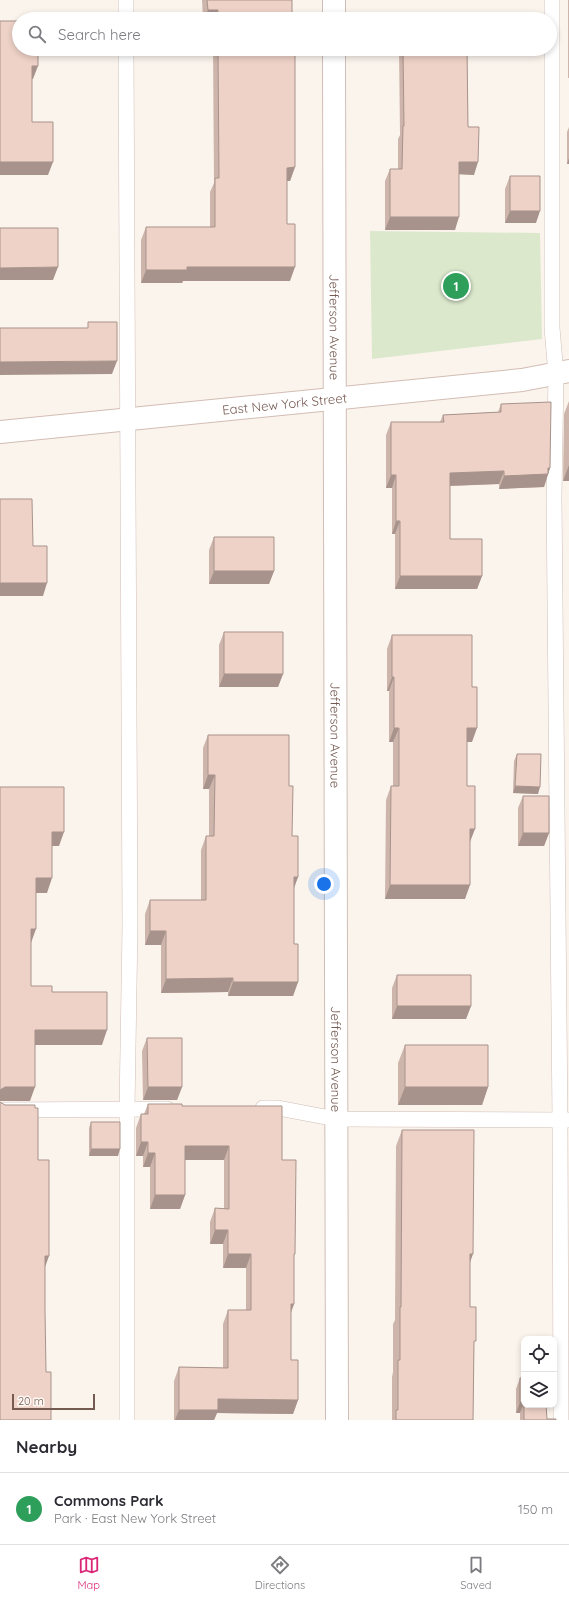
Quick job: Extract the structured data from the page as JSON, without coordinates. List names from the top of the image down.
{
  "streets": {
    "street": ["Jefferson Avenue", "East New York Street"]
  },
  "crossings": [
    ["Jefferson Avenue", "East New York Street"]
  ],
  "scale_bar": "20 m",
  "page": {
    "search": "Search here",
    "pins": "1",
    "scale": "20 m",
    "heading": "Nearby",
    "list": [
      {
        "mark": "1",
        "name": "Commons Park",
        "note": "Park · East New York Street",
        "value": "150 m"
      }
    ],
    "nav": ["Map", "Directions", "Saved"]
  }
}
